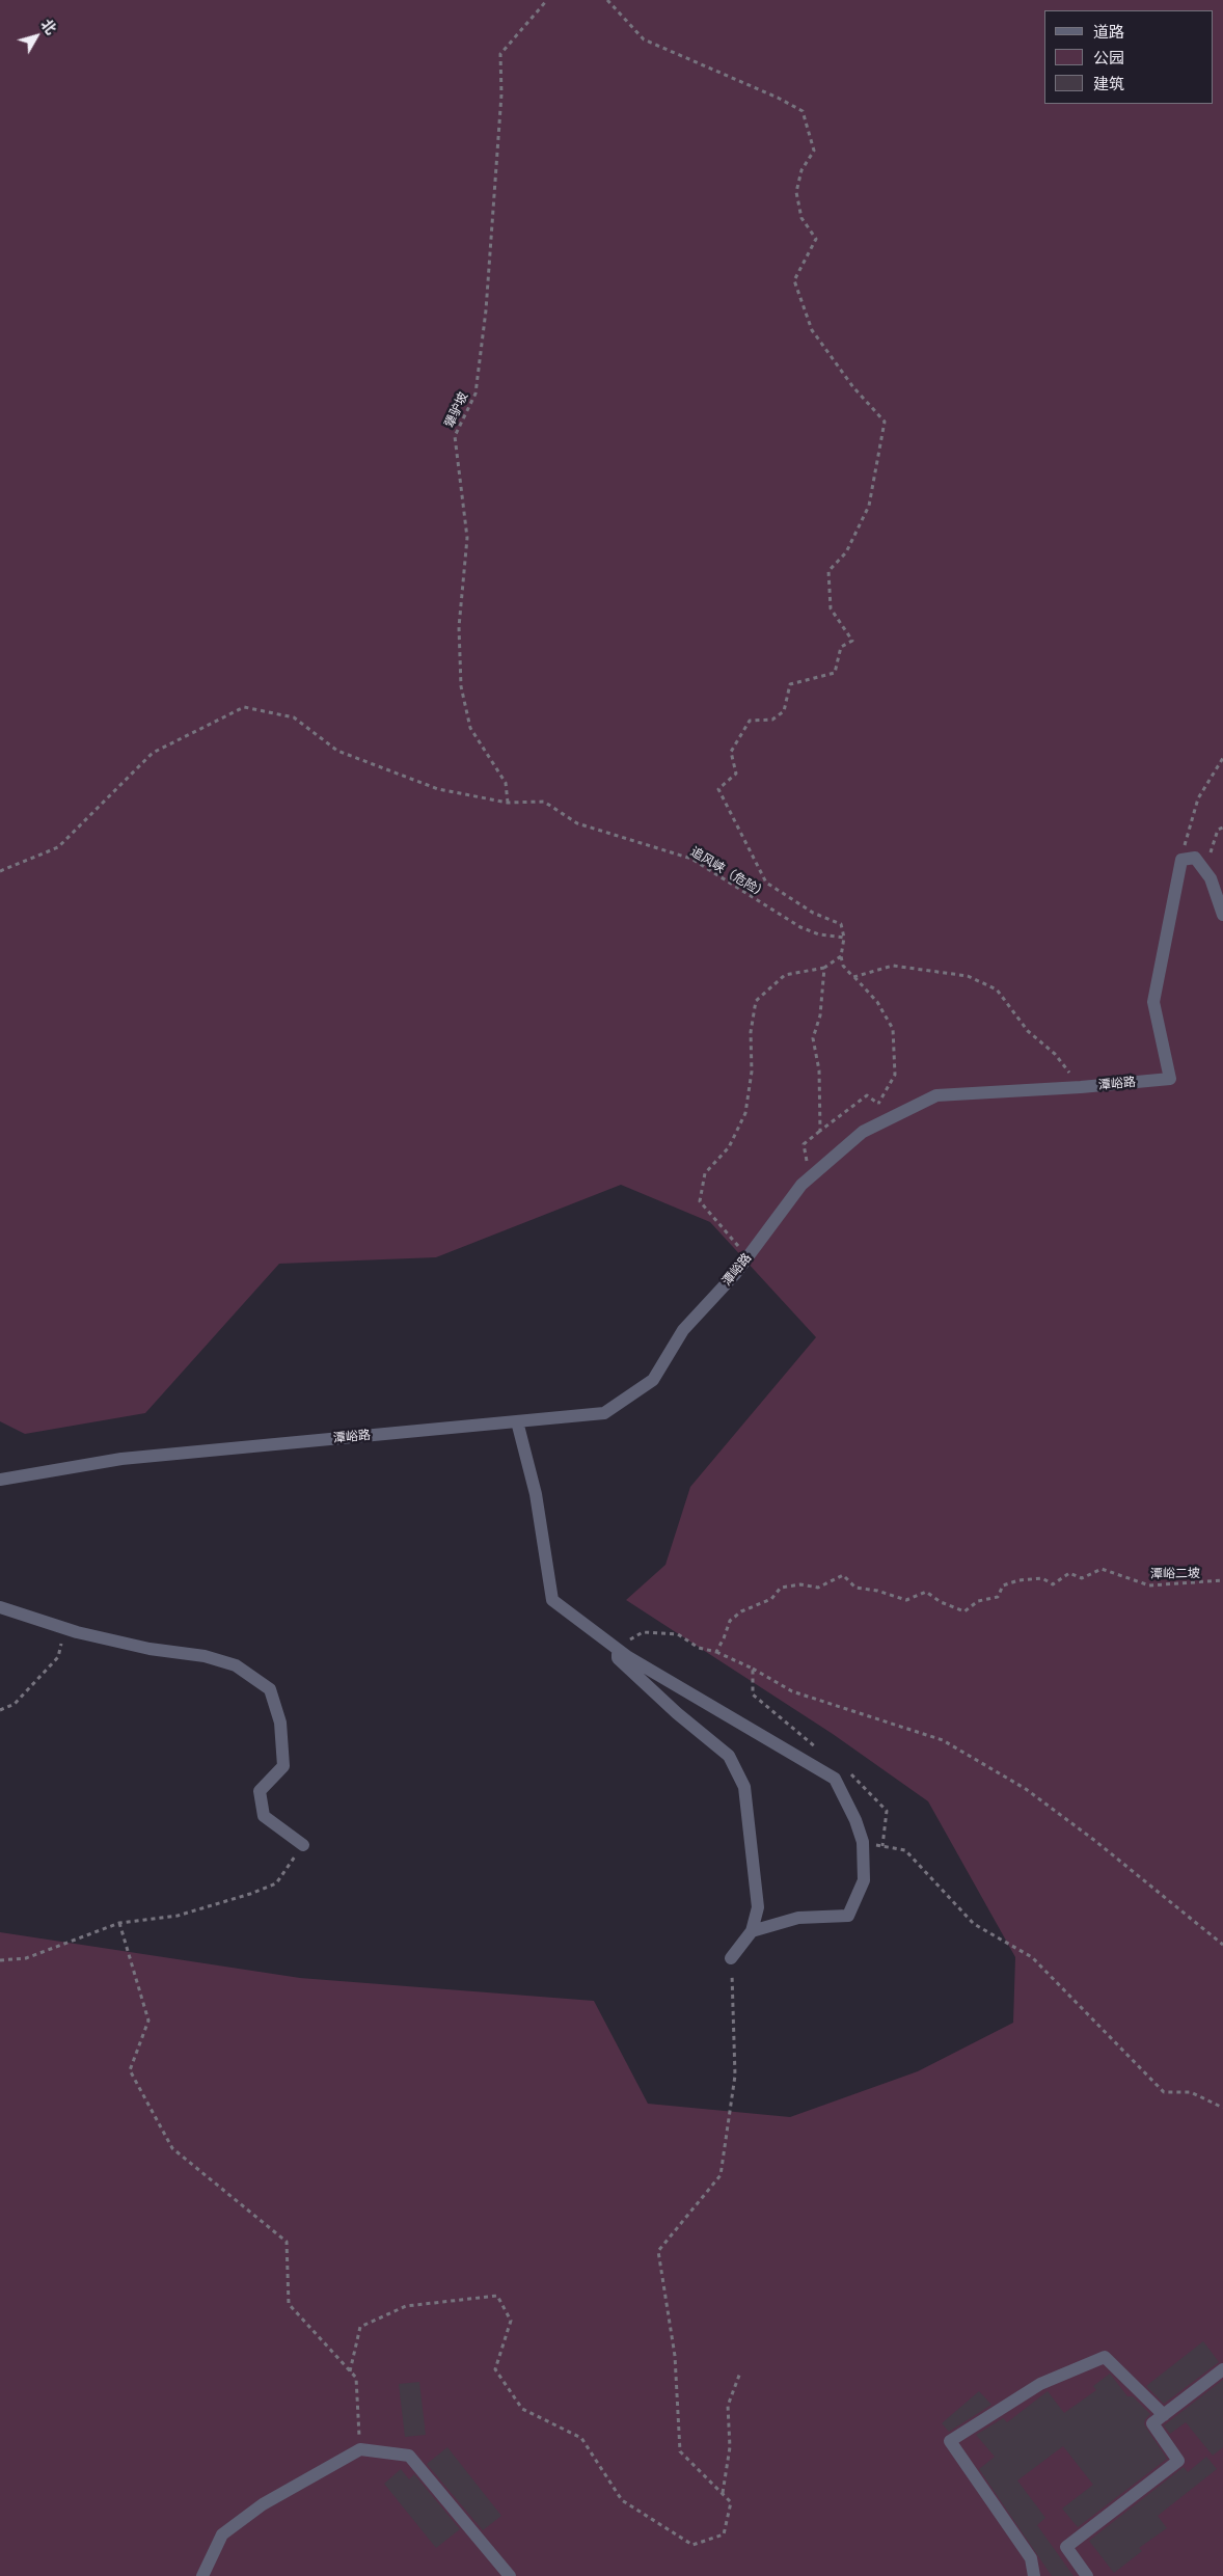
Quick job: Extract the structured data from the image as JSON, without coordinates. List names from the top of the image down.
{
  "streets": {
    "street": ["潭峪路"],
    "path": ["犟驴坡", "追风峡（危险）", "潭峪二坡"]
  },
  "crossings": [
    ["犟驴坡", "追风峡（危险）"]
  ],
  "legend": ["道路", "公园", "建筑"],
  "north": "top right"
}
